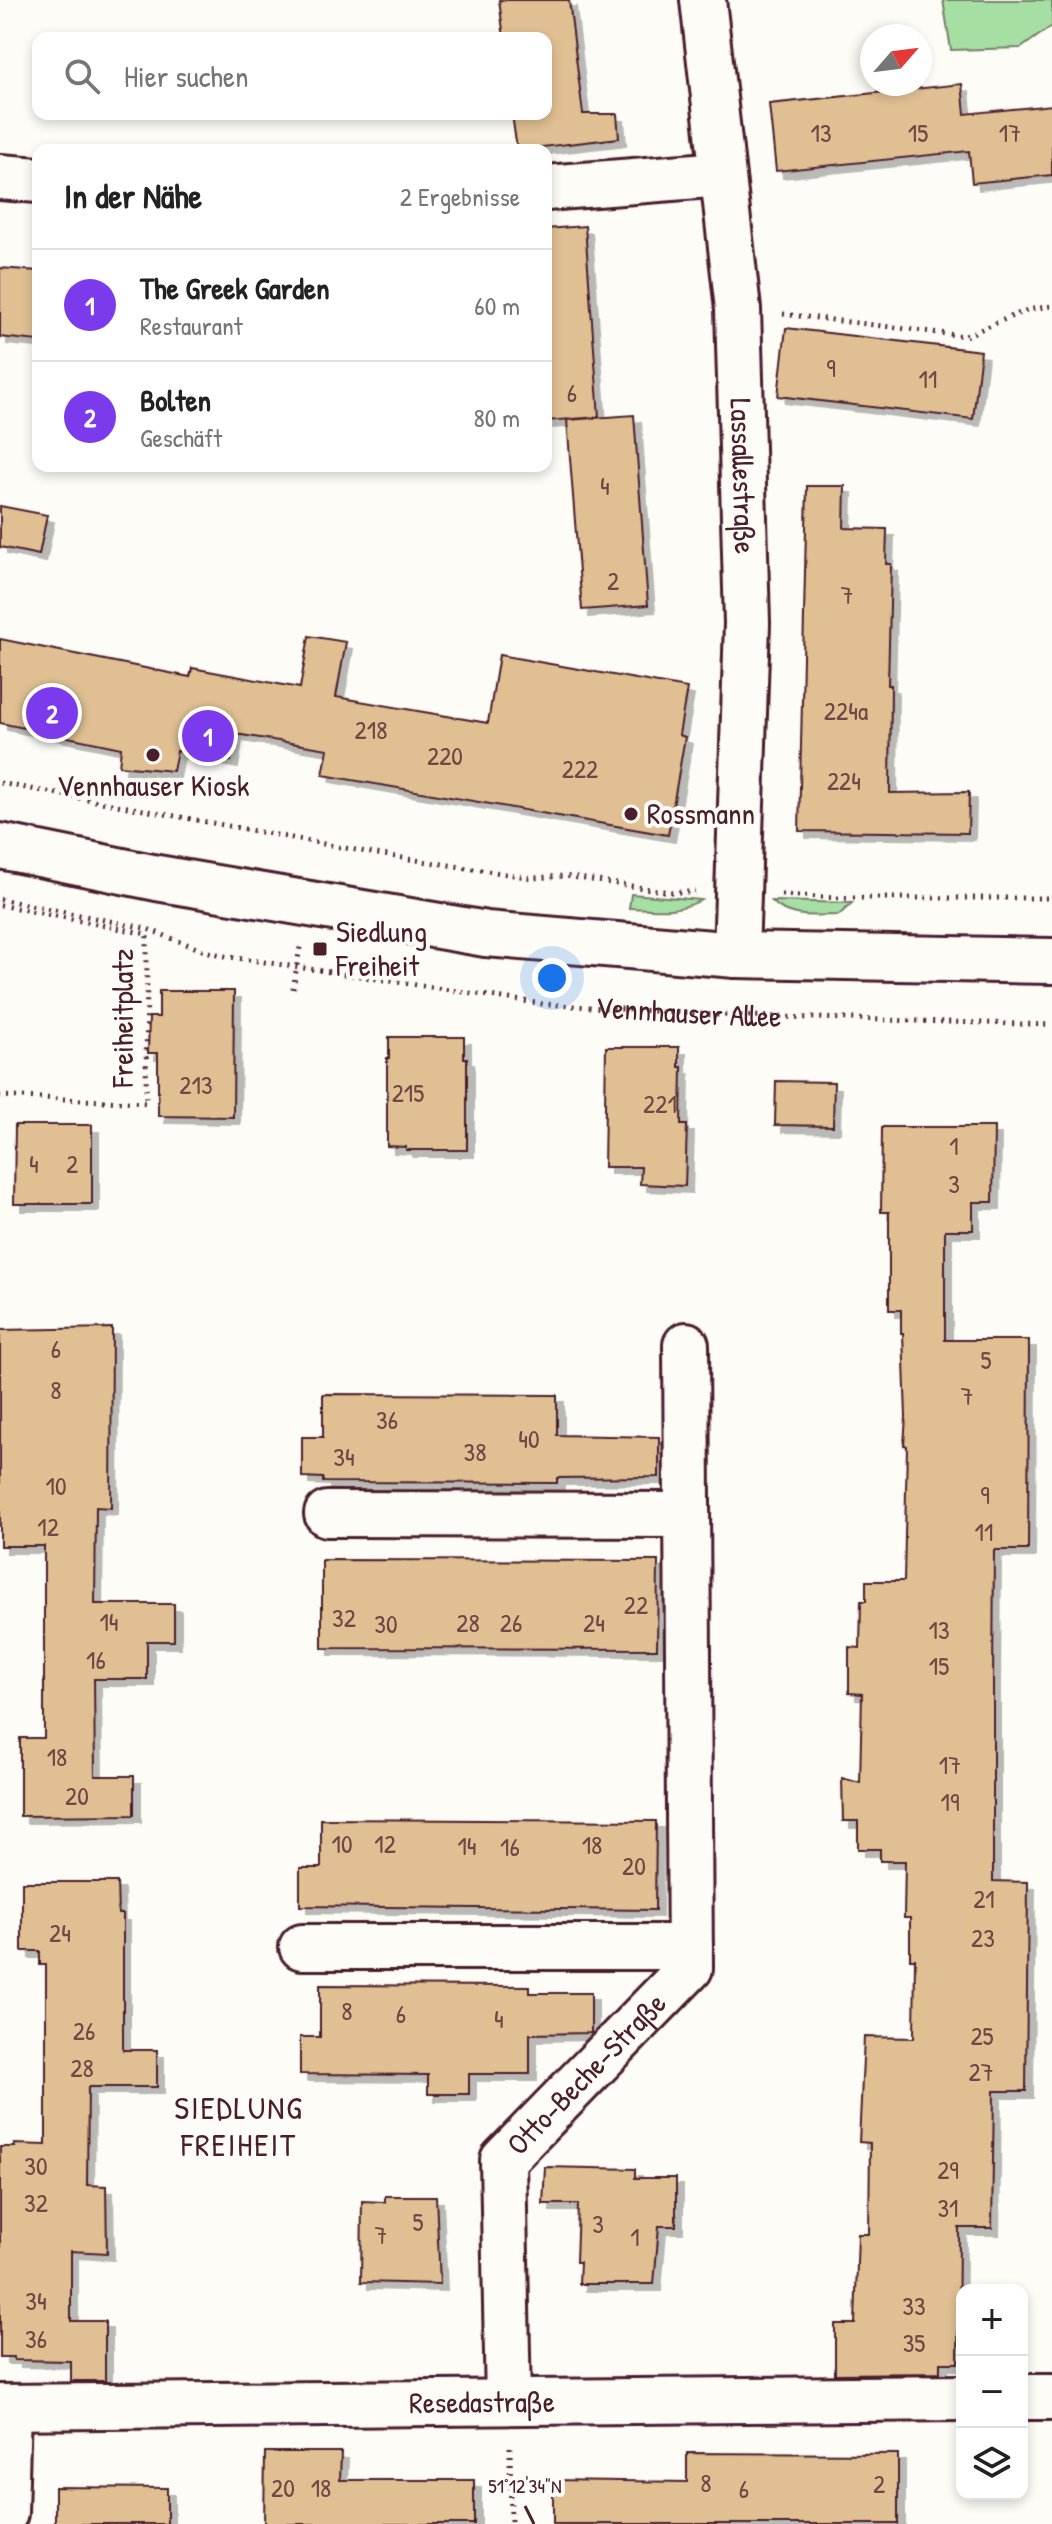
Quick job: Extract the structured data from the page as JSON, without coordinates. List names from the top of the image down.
{
  "streets": {
    "street": [
      "Lassallestraße",
      "Vennhauser Allee",
      "Otto-Beche-Straße",
      "Resedastraße"
    ],
    "path": ["Freiheitplatz"]
  },
  "crossings": [
    ["Lassallestraße", "Vennhauser Allee"],
    ["Otto-Beche-Straße", "Resedastraße"]
  ],
  "districts": ["SIEDLUNG FREIHEIT"],
  "places": {
    "other": ["Vennhauser Kiosk", "Rossmann"],
    "transit": ["Siedlung Freiheit"]
  },
  "house_numbers": [
    "13",
    "15",
    "17",
    "9",
    "11",
    "6",
    "4",
    "2",
    "7",
    "224a",
    "218",
    "220",
    "222",
    "224",
    "213",
    "215",
    "221",
    "1",
    "4",
    "2",
    "3",
    "6",
    "5",
    "8",
    "7",
    "36",
    "40",
    "38",
    "34",
    "10",
    "9",
    "12",
    "11",
    "22",
    "32",
    "14",
    "28",
    "26",
    "24",
    "30",
    "13",
    "16",
    "15",
    "18",
    "17",
    "20",
    "19",
    "10",
    "12",
    "18",
    "14",
    "16",
    "20",
    "21",
    "24",
    "23",
    "8",
    "6",
    "4",
    "26",
    "25",
    "28",
    "27",
    "30",
    "29",
    "32",
    "31",
    "5",
    "3",
    "7",
    "1",
    "34",
    "33",
    "36",
    "35",
    "8",
    "2",
    "20",
    "18",
    "6"
  ],
  "north": "top right",
  "page": {
    "search": "Hier suchen",
    "heading": ["In der Nähe", "2 Ergebnisse"],
    "list": [
      {
        "mark": "1",
        "name": "The Greek Garden",
        "note": "Restaurant",
        "value": "60 m"
      },
      {
        "mark": "2",
        "name": "Bolten",
        "note": "Geschäft",
        "value": "80 m"
      }
    ],
    "pins": ["2", "1"],
    "map_buttons": ["+", "−"]
  },
  "coordinates": ["51°12'34\"N"]
}
